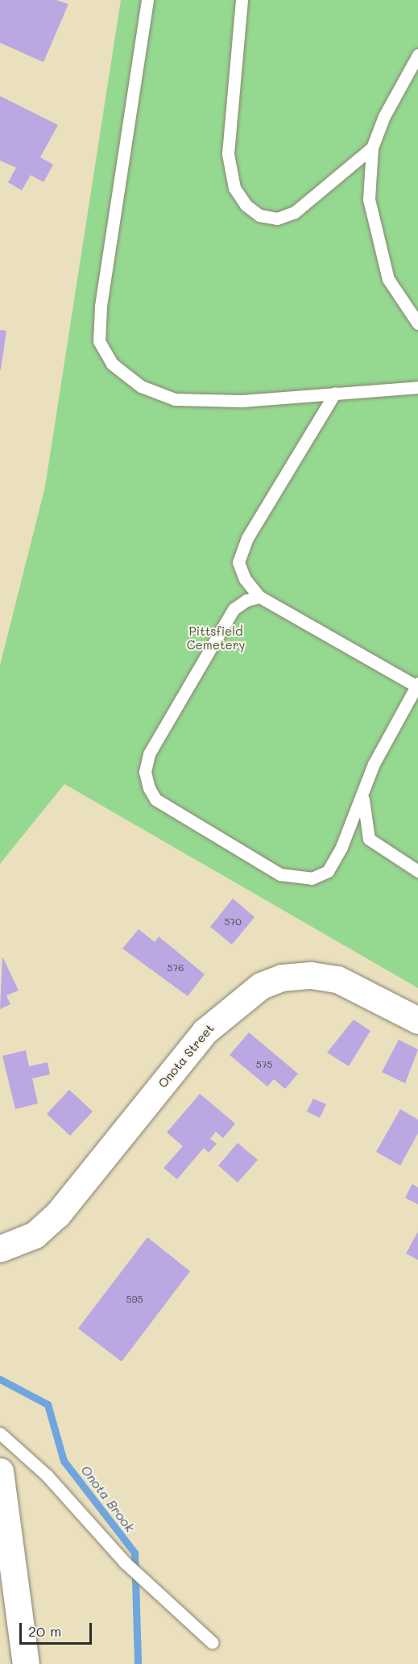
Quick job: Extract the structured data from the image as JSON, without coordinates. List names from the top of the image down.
{
  "streets": {
    "street": ["Onota Street"]
  },
  "water": ["Onota Brook"],
  "parks": ["Pittsfield Cemetery"],
  "house_numbers": [
    "570",
    "576",
    "575",
    "595"
  ],
  "scale_bar": "20 m"
}
